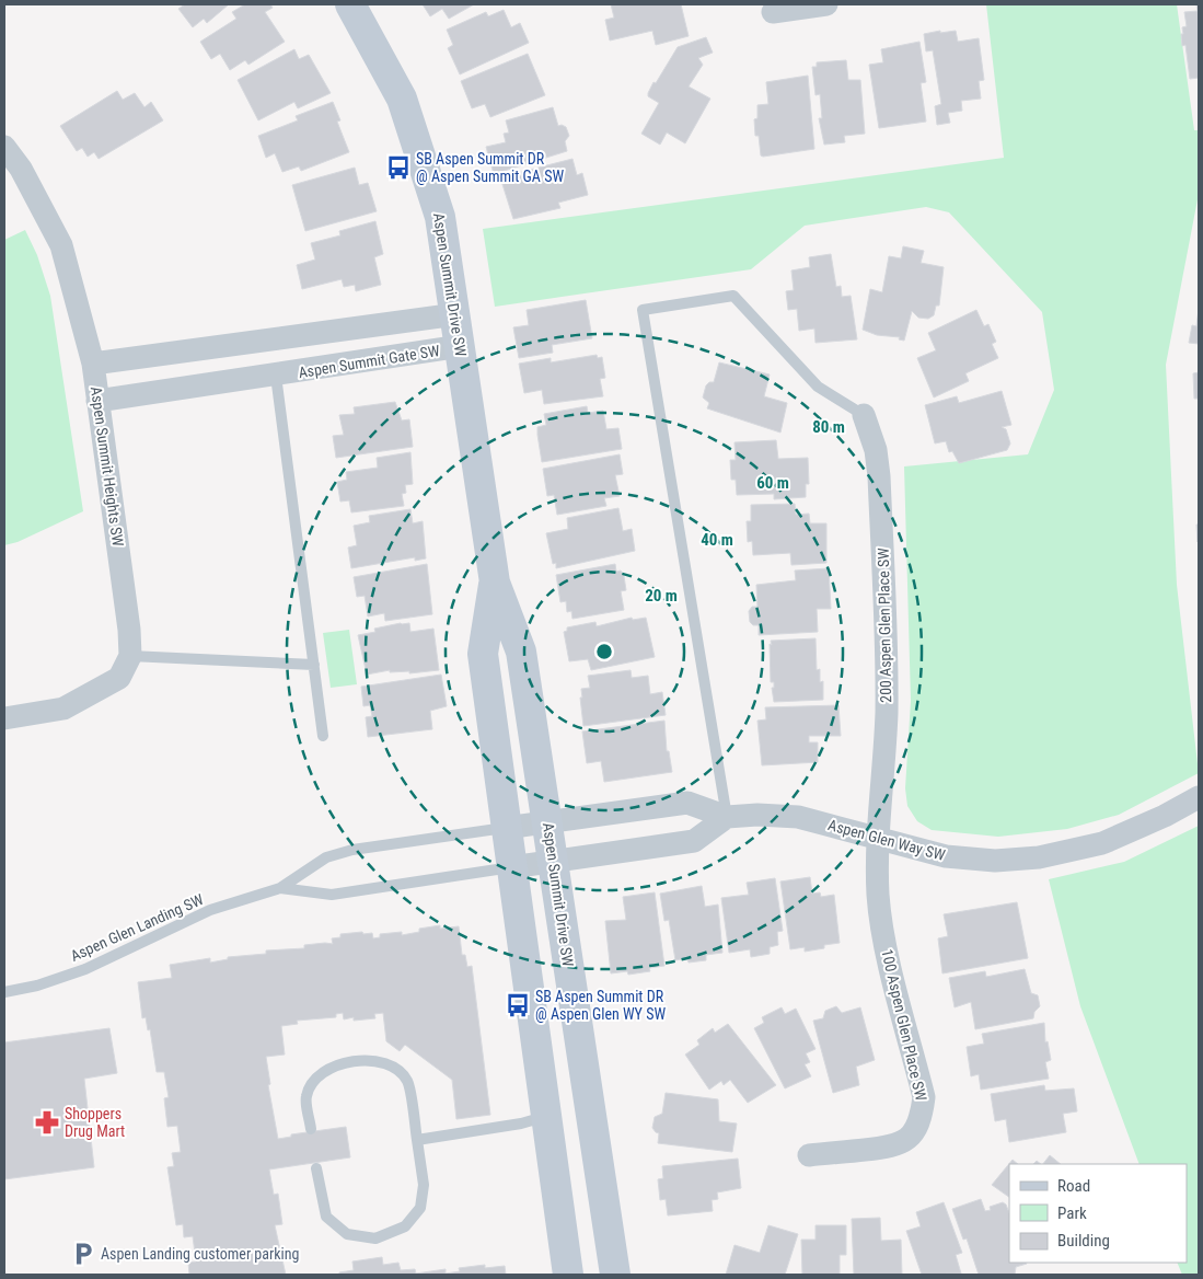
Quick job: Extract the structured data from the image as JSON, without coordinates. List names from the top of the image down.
{
  "streets": {
    "street": [
      "Aspen Summit Drive SW",
      "Aspen Summit Gate SW",
      "Aspen Summit Heights SW",
      "200 Aspen Glen Place SW",
      "Aspen Glen Way SW",
      "100 Aspen Glen Place SW"
    ],
    "lane": ["Aspen Glen Landing SW"]
  },
  "crossings": [
    ["Aspen Summit Drive SW", "Aspen Summit Gate SW"],
    ["Aspen Summit Drive SW", "Aspen Glen Way SW"],
    ["Aspen Summit Drive SW", "Aspen Glen Landing SW"],
    ["Aspen Summit Gate SW", "Aspen Summit Heights SW"],
    ["200 Aspen Glen Place SW", "Aspen Glen Way SW"],
    ["200 Aspen Glen Place SW", "100 Aspen Glen Place SW"],
    ["Aspen Glen Way SW", "Aspen Glen Landing SW"],
    ["Aspen Glen Way SW", "100 Aspen Glen Place SW"]
  ],
  "places": {
    "bus stop": ["SB Aspen Summit DR @ Aspen Summit GA SW", "SB Aspen Summit DR @ Aspen Glen WY SW"],
    "pharmacy": ["Shoppers Drug Mart"],
    "parking": ["Aspen Landing customer parking"]
  },
  "legend": ["Road", "Park", "Building"],
  "rings": [
    "80 m",
    "60 m",
    "40 m",
    "20 m"
  ]
}
